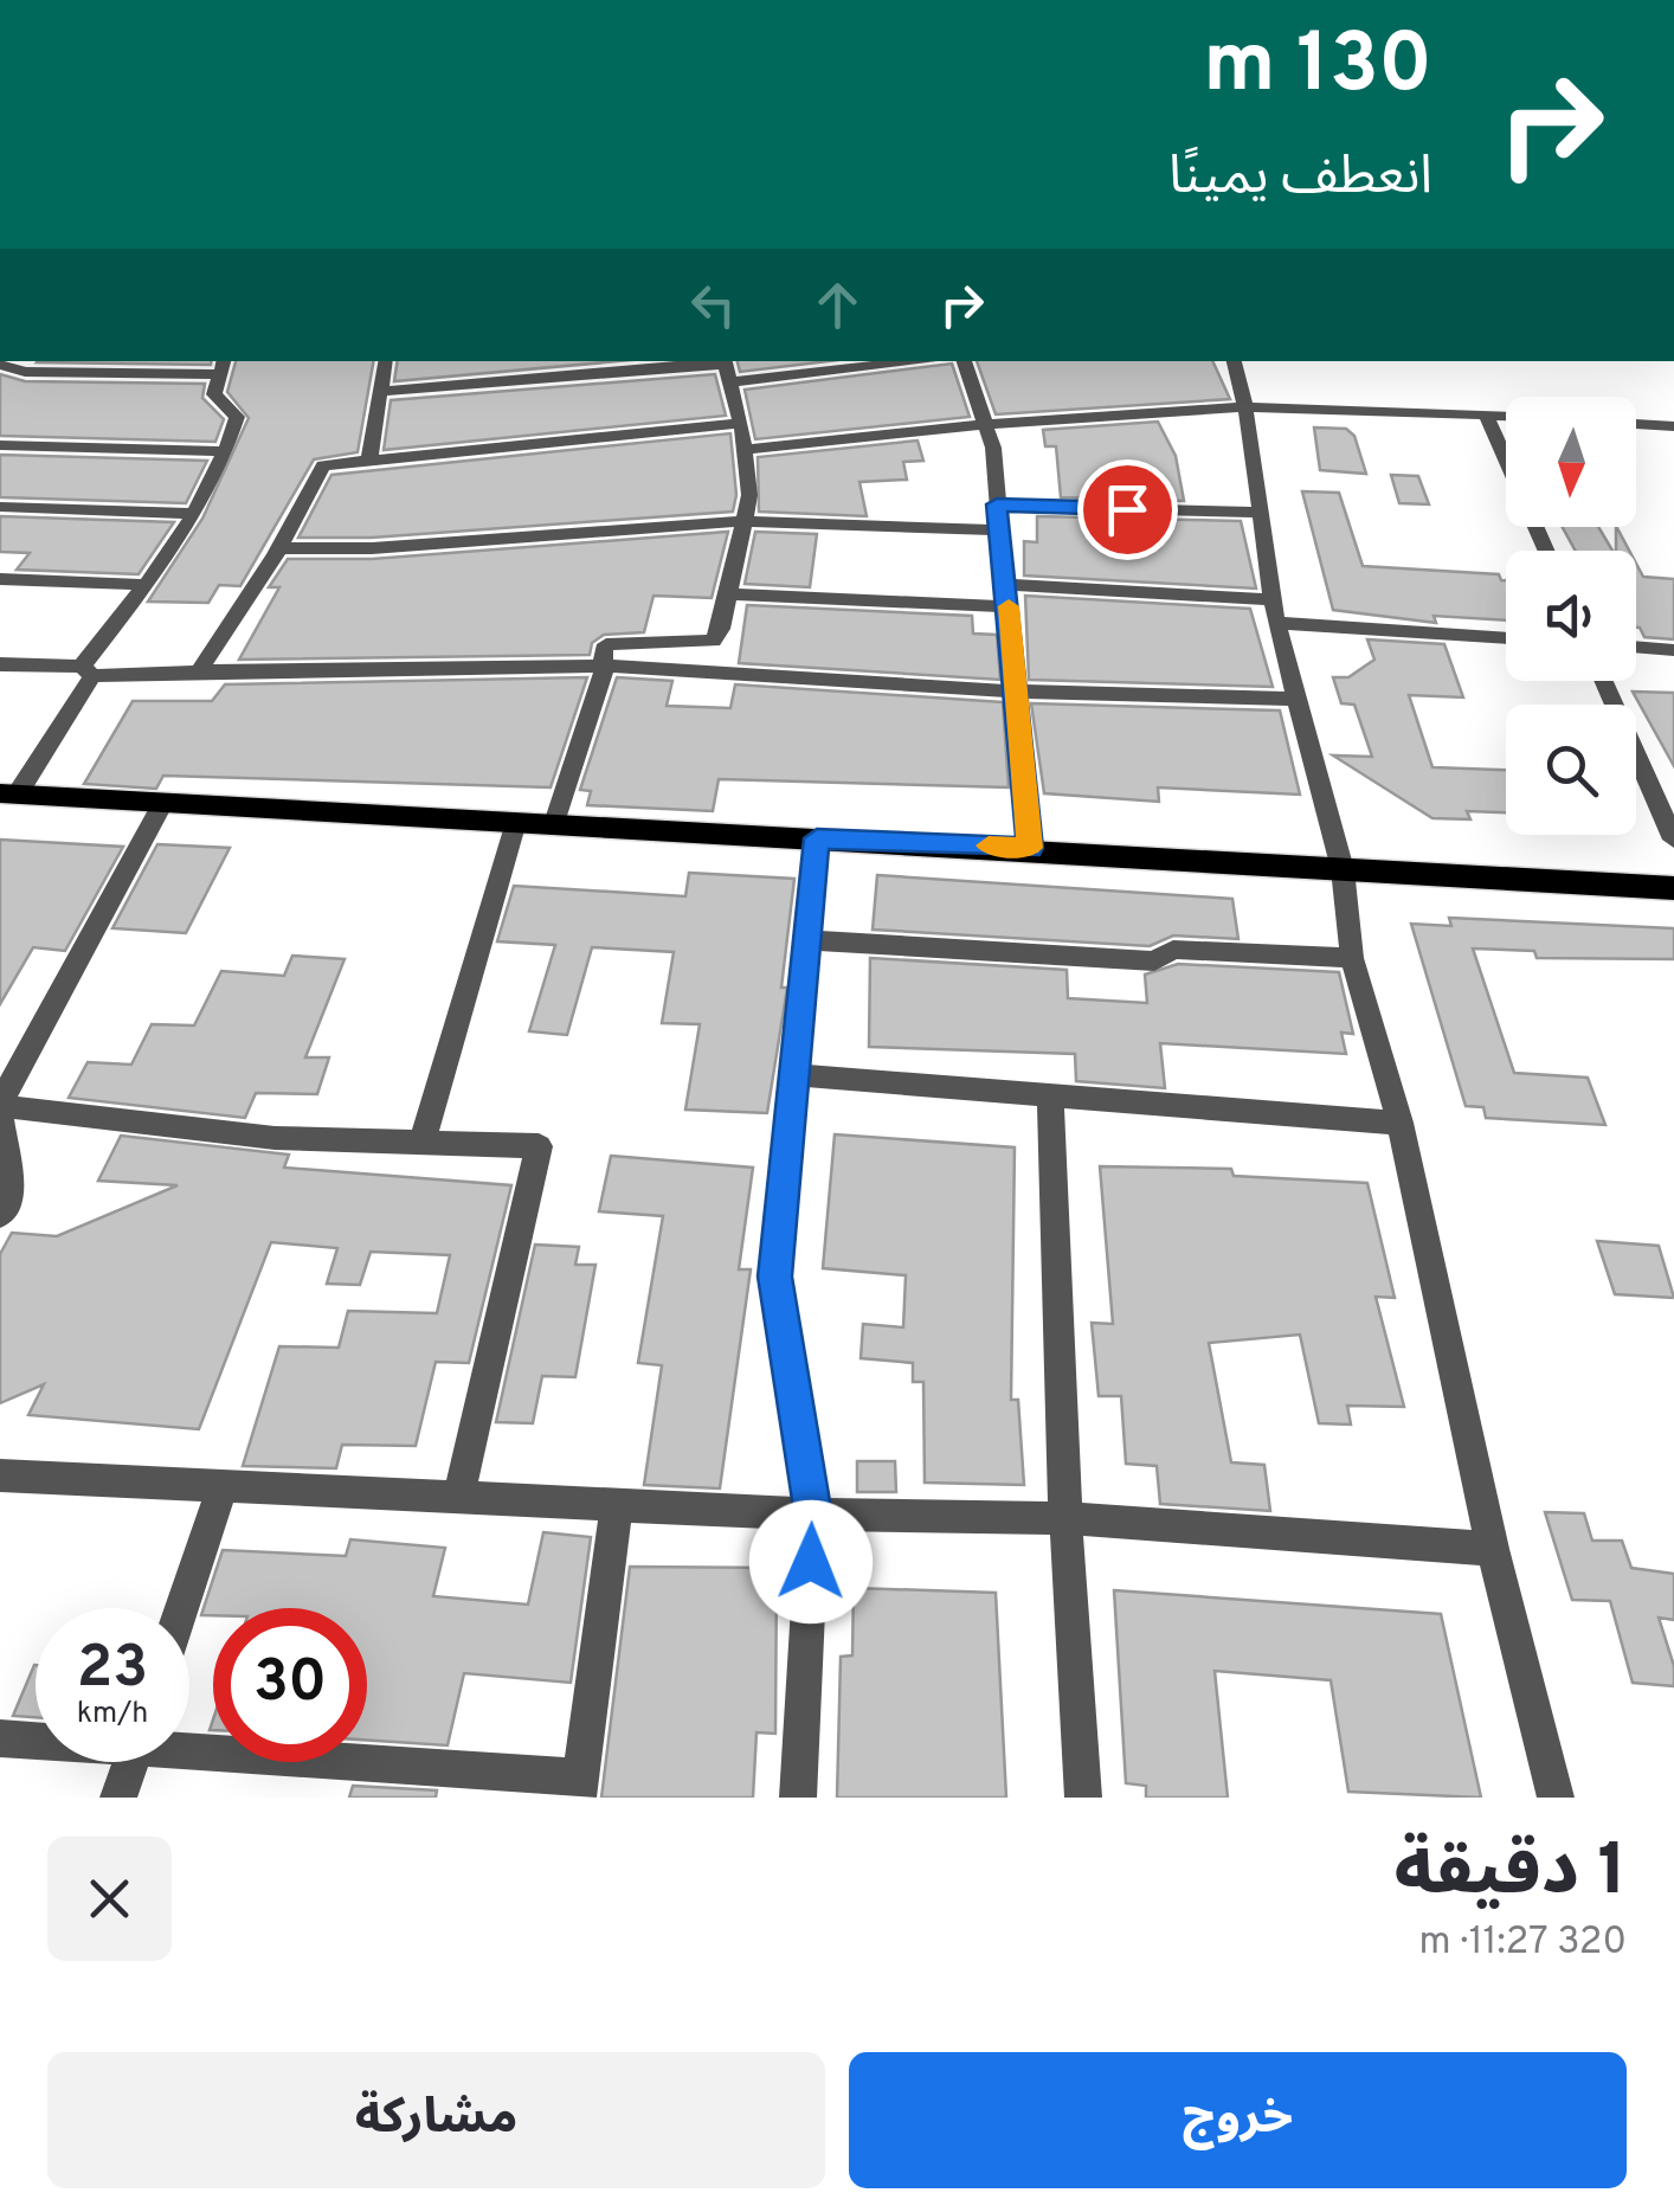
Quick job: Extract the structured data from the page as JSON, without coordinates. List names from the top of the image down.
{
  "north": "bottom",
  "page": {
    "turn": ["130 m", "انعطف يمينًا"],
    "speed": "23 km/h",
    "limit": "30",
    "heading": ["1 دقيقة", "320 m · 11:27"],
    "buttons": ["خروج", "مشاركة"]
  }
}
